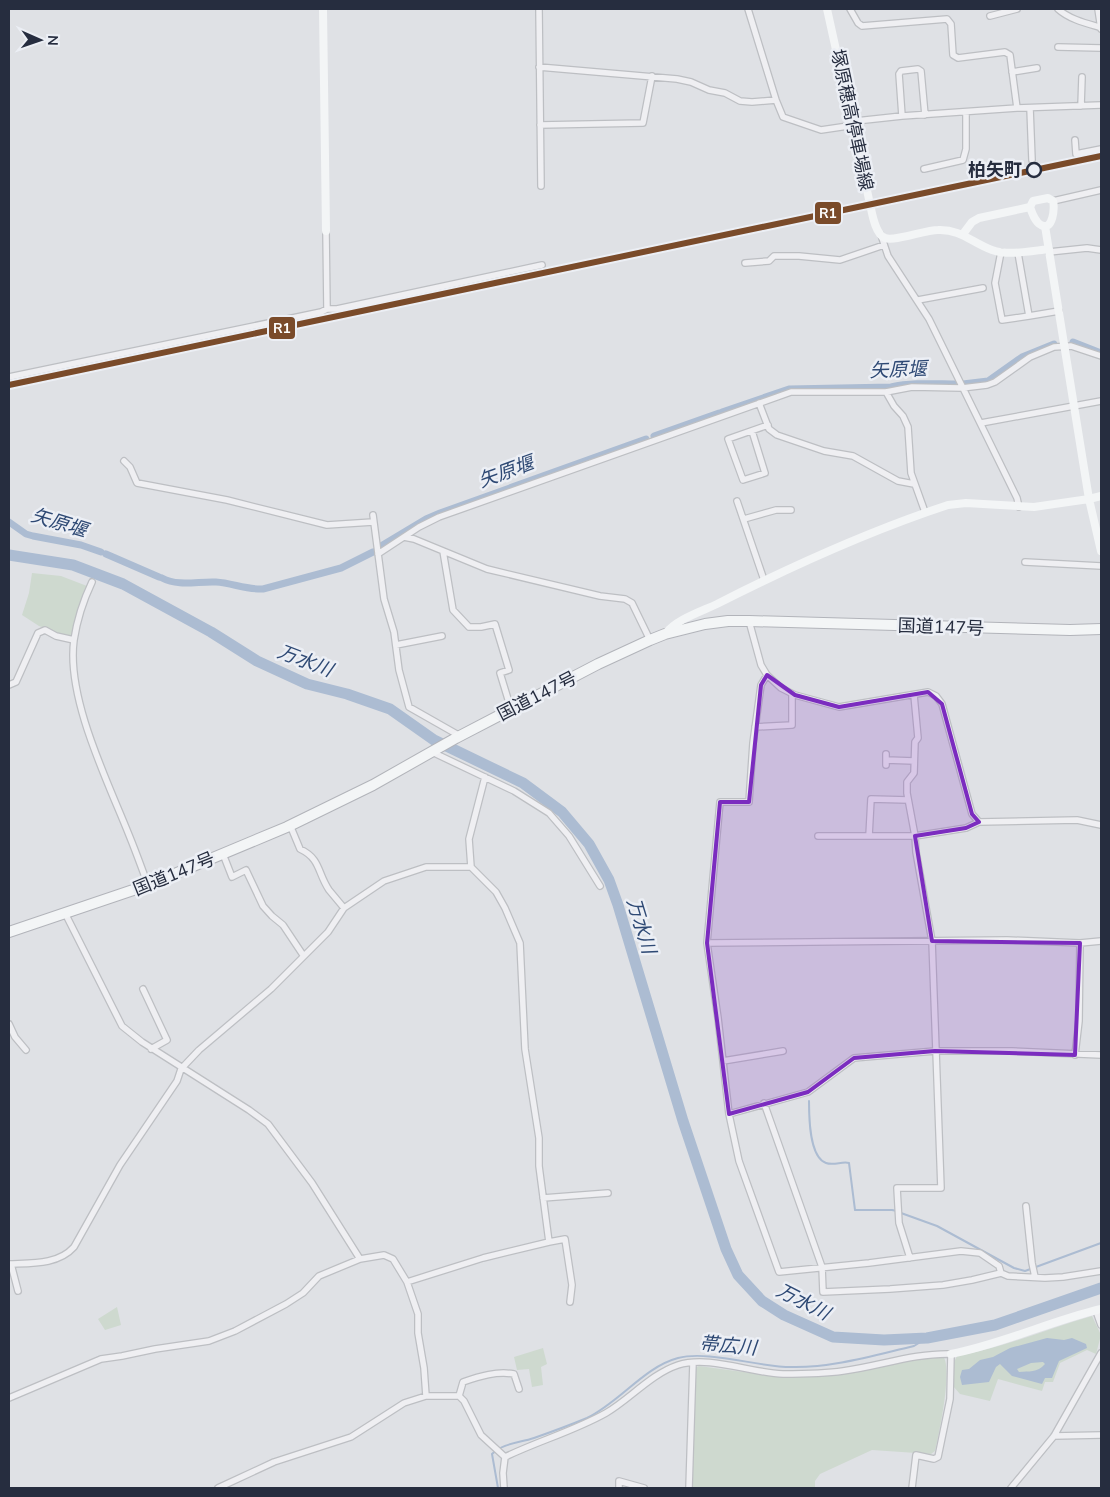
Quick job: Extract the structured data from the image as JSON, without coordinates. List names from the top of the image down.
{
  "streets": {
    "highway": ["国道147号"],
    "street": ["塚原穂高停車場線"]
  },
  "water": ["矢原堰", "万水川", "帯広川"],
  "places": ["柏矢町"],
  "lines": ["transit line R1"],
  "north": "right"
}
